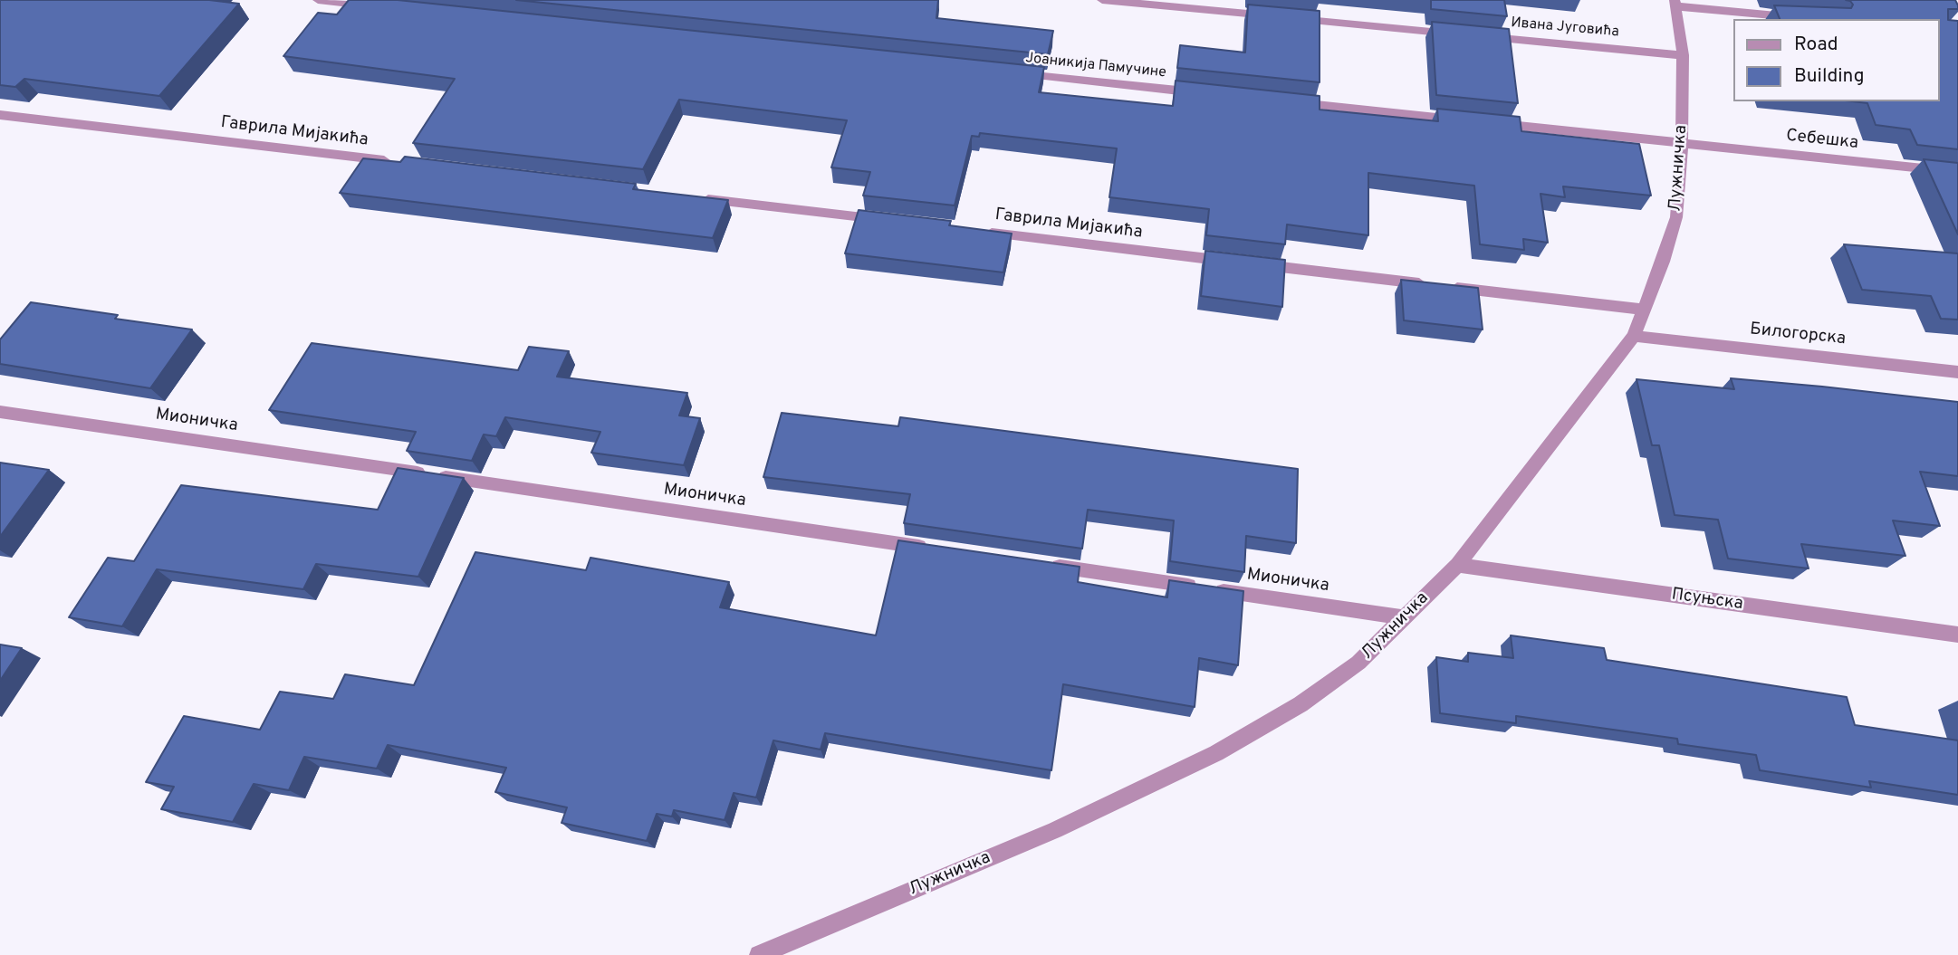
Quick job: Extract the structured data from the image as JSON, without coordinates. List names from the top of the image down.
{
  "streets": {
    "street": [
      "Ивана Југовића",
      "Јоаникија Памучине",
      "Гаврила Мијакића",
      "Себешка",
      "Лужничка",
      "Билогорска",
      "Мионичка",
      "Псуњска"
    ]
  },
  "crossings": [
    ["Ивана Југовића", "Лужничка"],
    ["Гаврила Мијакића", "Лужничка"],
    ["Себешка", "Лужничка"],
    ["Лужничка", "Билогорска"],
    ["Лужничка", "Мионичка"],
    ["Лужничка", "Псуњска"]
  ],
  "legend": ["Road", "Building"]
}
